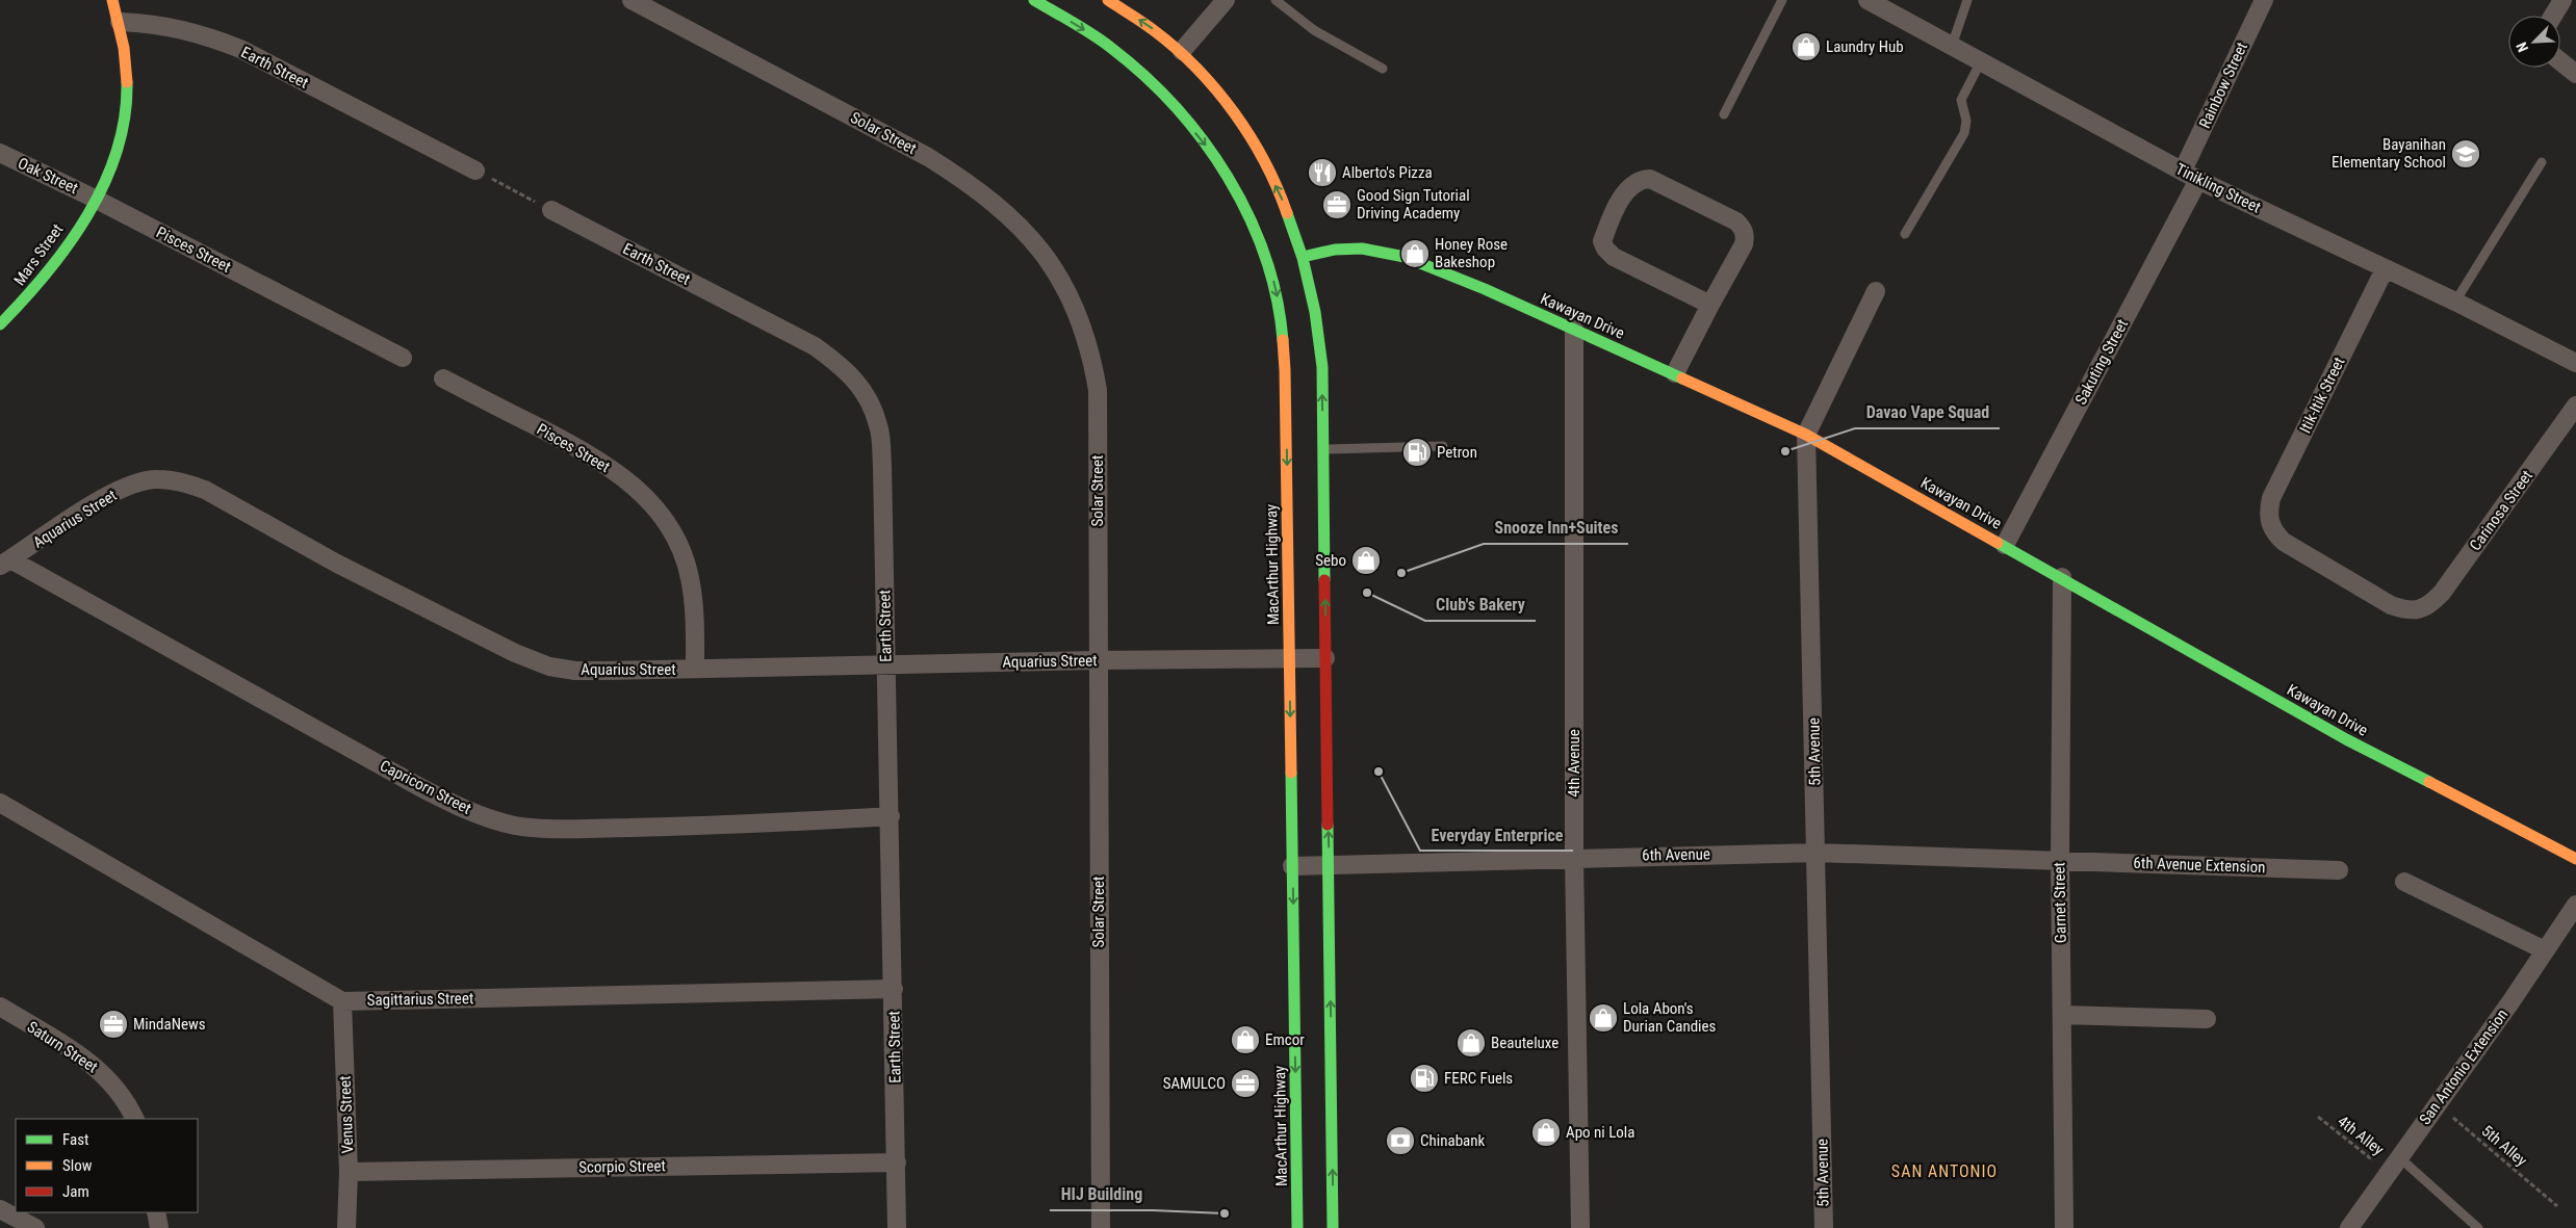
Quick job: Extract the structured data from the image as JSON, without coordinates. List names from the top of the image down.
{
  "streets": {
    "main road": ["Mars Street", "Kawayan Drive", "MacArthur Highway"],
    "street": [
      "Earth Street",
      "Rainbow Street",
      "Solar Street",
      "Oak Street",
      "Tinikling Street",
      "Pisces Street",
      "Sakuting Street",
      "Itik-Itik Street",
      "Carinosa Street",
      "Aquarius Street",
      "5th Avenue",
      "4th Avenue",
      "Capricorn Street",
      "6th Avenue",
      "6th Avenue Extension",
      "Garnet Street",
      "Sagittarius Street",
      "Saturn Street",
      "San Antonio Extension",
      "Venus Street",
      "Scorpio Street"
    ],
    "path": ["4th Alley", "5th Alley"]
  },
  "crossings": [
    ["Earth Street", "Mars Street"],
    ["Earth Street", "Aquarius Street"],
    ["Earth Street", "Capricorn Street"],
    ["Earth Street", "Sagittarius Street"],
    ["Earth Street", "Scorpio Street"],
    ["Rainbow Street", "Tinikling Street"],
    ["Rainbow Street", "Sakuting Street"],
    ["Solar Street", "Aquarius Street"],
    ["Oak Street", "Pisces Street"],
    ["Oak Street", "Mars Street"],
    ["Tinikling Street", "Sakuting Street"],
    ["Tinikling Street", "Itik-Itik Street"],
    ["Pisces Street", "Mars Street"],
    ["Pisces Street", "Aquarius Street"],
    ["Kawayan Drive", "Sakuting Street"],
    ["Kawayan Drive", "5th Avenue"],
    ["Kawayan Drive", "4th Avenue"],
    ["Kawayan Drive", "Garnet Street"],
    ["Itik-Itik Street", "Carinosa Street"],
    ["Aquarius Street", "MacArthur Highway"],
    ["Aquarius Street", "Capricorn Street"],
    ["MacArthur Highway", "6th Avenue"],
    ["5th Avenue", "6th Avenue"],
    ["4th Avenue", "6th Avenue"],
    ["6th Avenue", "6th Avenue Extension"],
    ["6th Avenue", "Garnet Street"],
    ["6th Avenue Extension", "Garnet Street"],
    ["Sagittarius Street", "Venus Street"],
    ["San Antonio Extension", "4th Alley"],
    ["San Antonio Extension", "5th Alley"],
    ["Venus Street", "Scorpio Street"]
  ],
  "districts": ["SAN ANTONIO"],
  "places": {
    "shop": [
      "Laundry Hub",
      "Honey Rose Bakeshop",
      "Sebo",
      "Lola Abon's Durian Candies",
      "Emcor",
      "Beauteluxe",
      "Apo ni Lola"
    ],
    "school or university": ["Bayanihan Elementary School"],
    "restaurant": ["Alberto's Pizza"],
    "office": ["Good Sign Tutorial Driving Academy", "MindaNews", "SAMULCO"],
    "other": [
      "Davao Vape Squad",
      "Snooze Inn+Suites",
      "Club's Bakery",
      "Everyday Enterprice",
      "HIJ Building"
    ],
    "fuel station": ["Petron", "FERC Fuels"],
    "bank": ["Chinabank"]
  },
  "legend": ["Fast", "Slow", "Jam"],
  "north": "bottom left"
}
